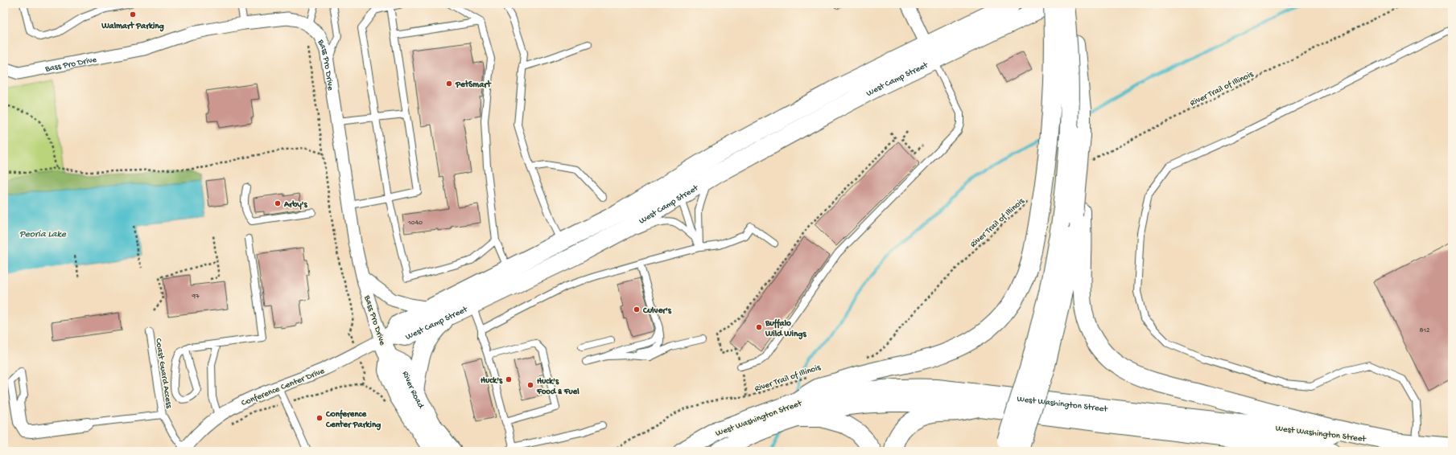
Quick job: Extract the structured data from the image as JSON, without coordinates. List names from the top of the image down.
{
  "streets": {
    "main road": [
      "Bass Pro Drive",
      "West Camp Street",
      "River Road",
      "West Washington Street"
    ],
    "street": ["Conference Center Drive"],
    "lane": ["Coast Guard Access"],
    "path": ["River Trail of Illinois"]
  },
  "crossings": [
    ["Bass Pro Drive", "West Camp Street"],
    ["Bass Pro Drive", "Conference Center Drive"],
    ["Bass Pro Drive", "River Road"],
    ["West Camp Street", "Conference Center Drive"],
    ["Coast Guard Access", "Conference Center Drive"]
  ],
  "water": ["Peoria Lake"],
  "places": [
    "Walmart Parking",
    "PetSmart",
    "Arby's",
    "Culver's",
    "Buffalo Wild Wings",
    "Huck's",
    "Huck's Food & Fuel",
    "Conference Center Parking"
  ],
  "house_numbers": ["1040", "97", "812"]
}
